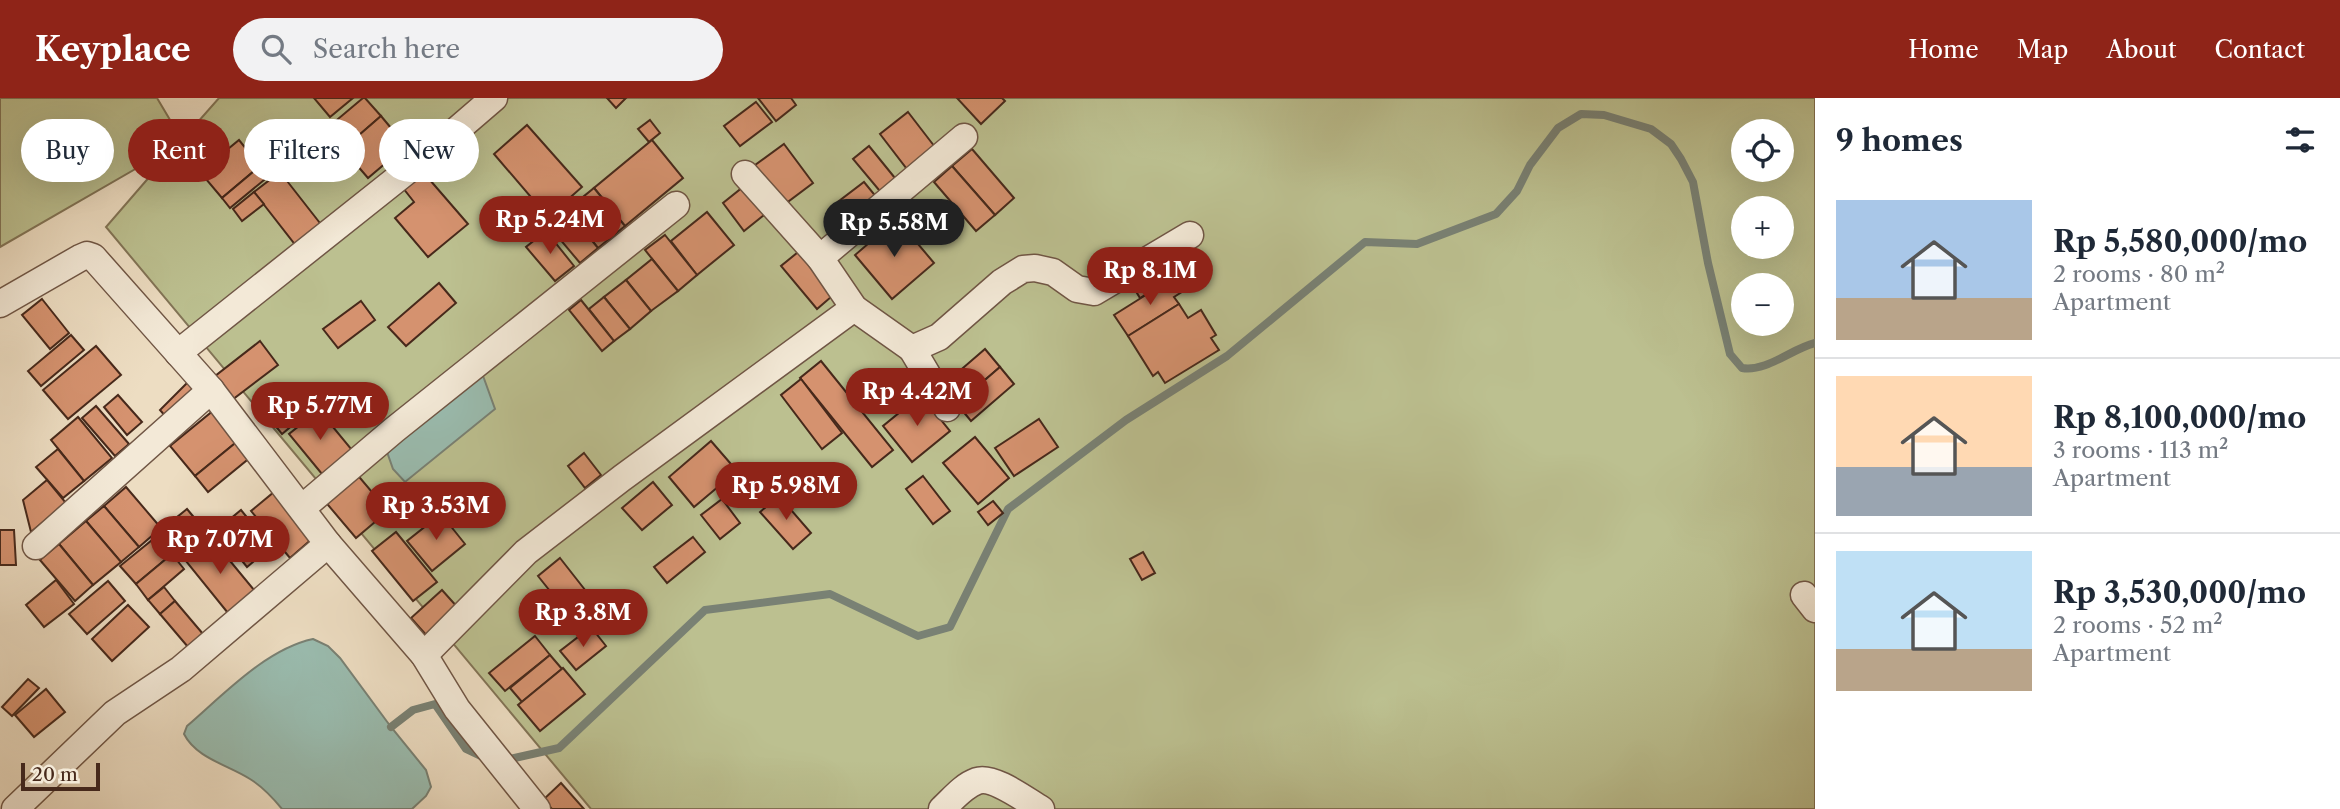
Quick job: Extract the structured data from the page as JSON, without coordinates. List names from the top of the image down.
{
  "scale_bar": "20 m",
  "page": {
    "header": "Keyplace",
    "search": "Search here",
    "nav": [
      "Home",
      "Map",
      "About",
      "Contact"
    ],
    "heading": "9 homes",
    "map_buttons": ["+", "−"],
    "chip": [
      "Buy",
      "Rent",
      "Filters",
      "New"
    ],
    "list": [
      {
        "name": "Rp 5,580,000/mo",
        "note": "2 rooms · 80 m² · Apartment"
      },
      {
        "name": "Rp 8,100,000/mo",
        "note": "3 rooms · 113 m² · Apartment"
      },
      {
        "name": "Rp 3,530,000/mo",
        "note": "2 rooms · 52 m² · Apartment"
      }
    ],
    "price": [
      "Rp 5.24M",
      "Rp 5.58M",
      "Rp 8.1M",
      "Rp 4.42M",
      "Rp 5.77M",
      "Rp 5.98M",
      "Rp 3.53M",
      "Rp 7.07M",
      "Rp 3.8M"
    ],
    "scale": "20 m"
  }
}
